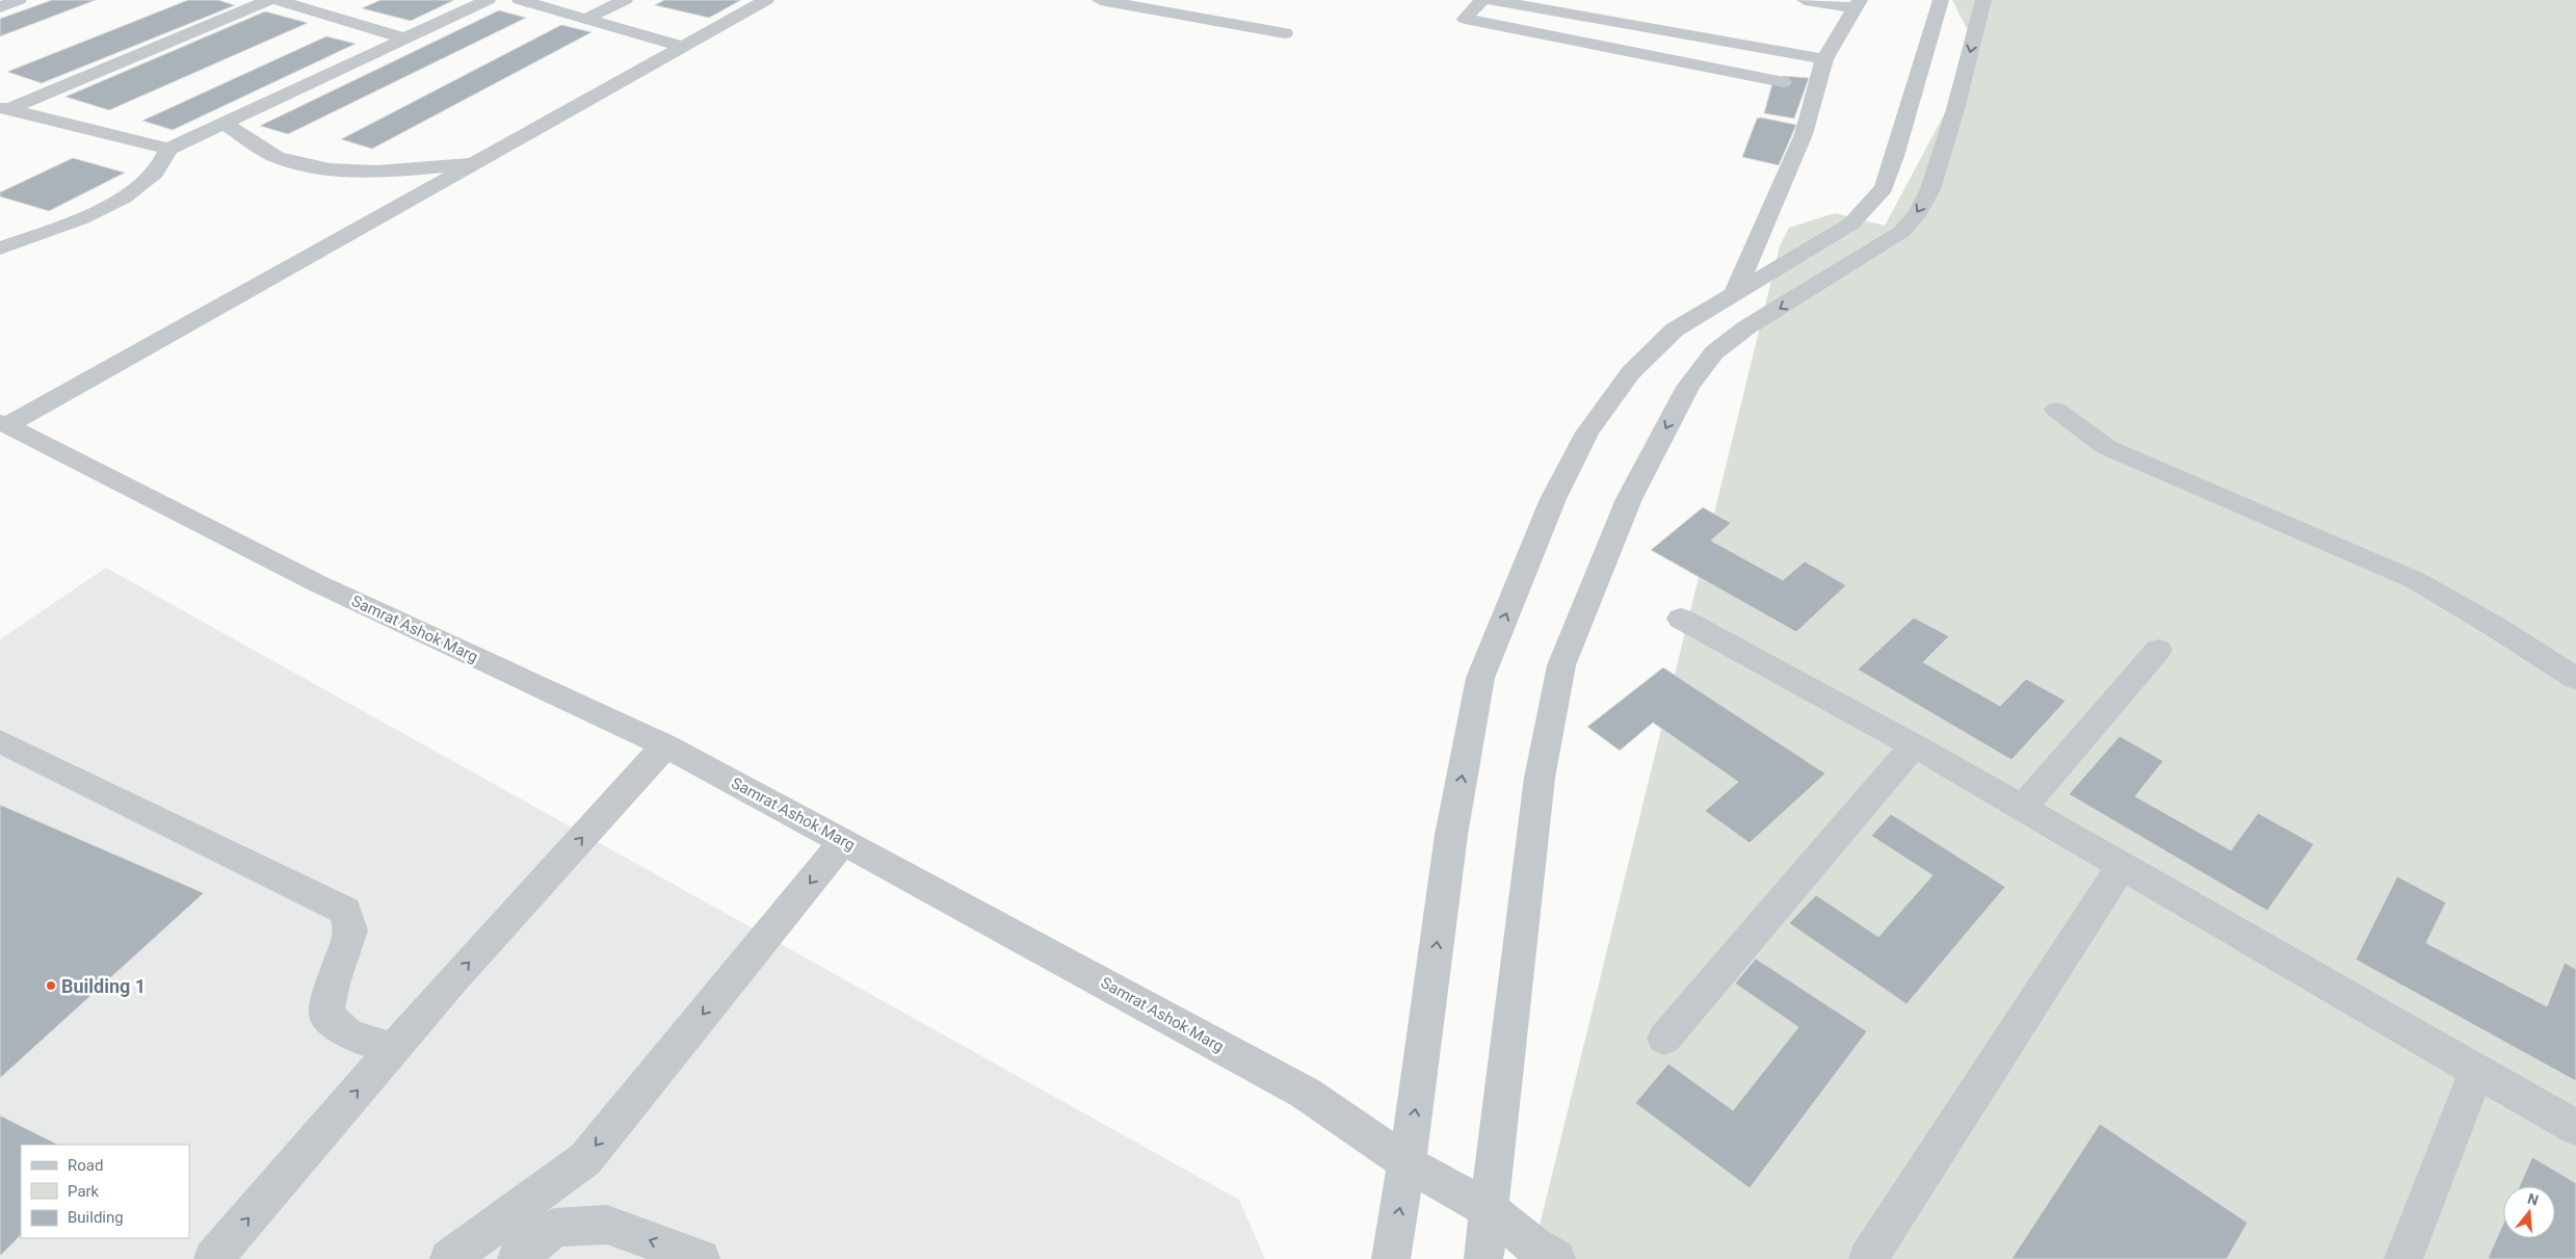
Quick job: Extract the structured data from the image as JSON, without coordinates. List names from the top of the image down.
{
  "streets": {
    "street": ["Samrat Ashok Marg"]
  },
  "places": ["Building 1"],
  "legend": ["Road", "Park", "Building"],
  "north": "top"
}
